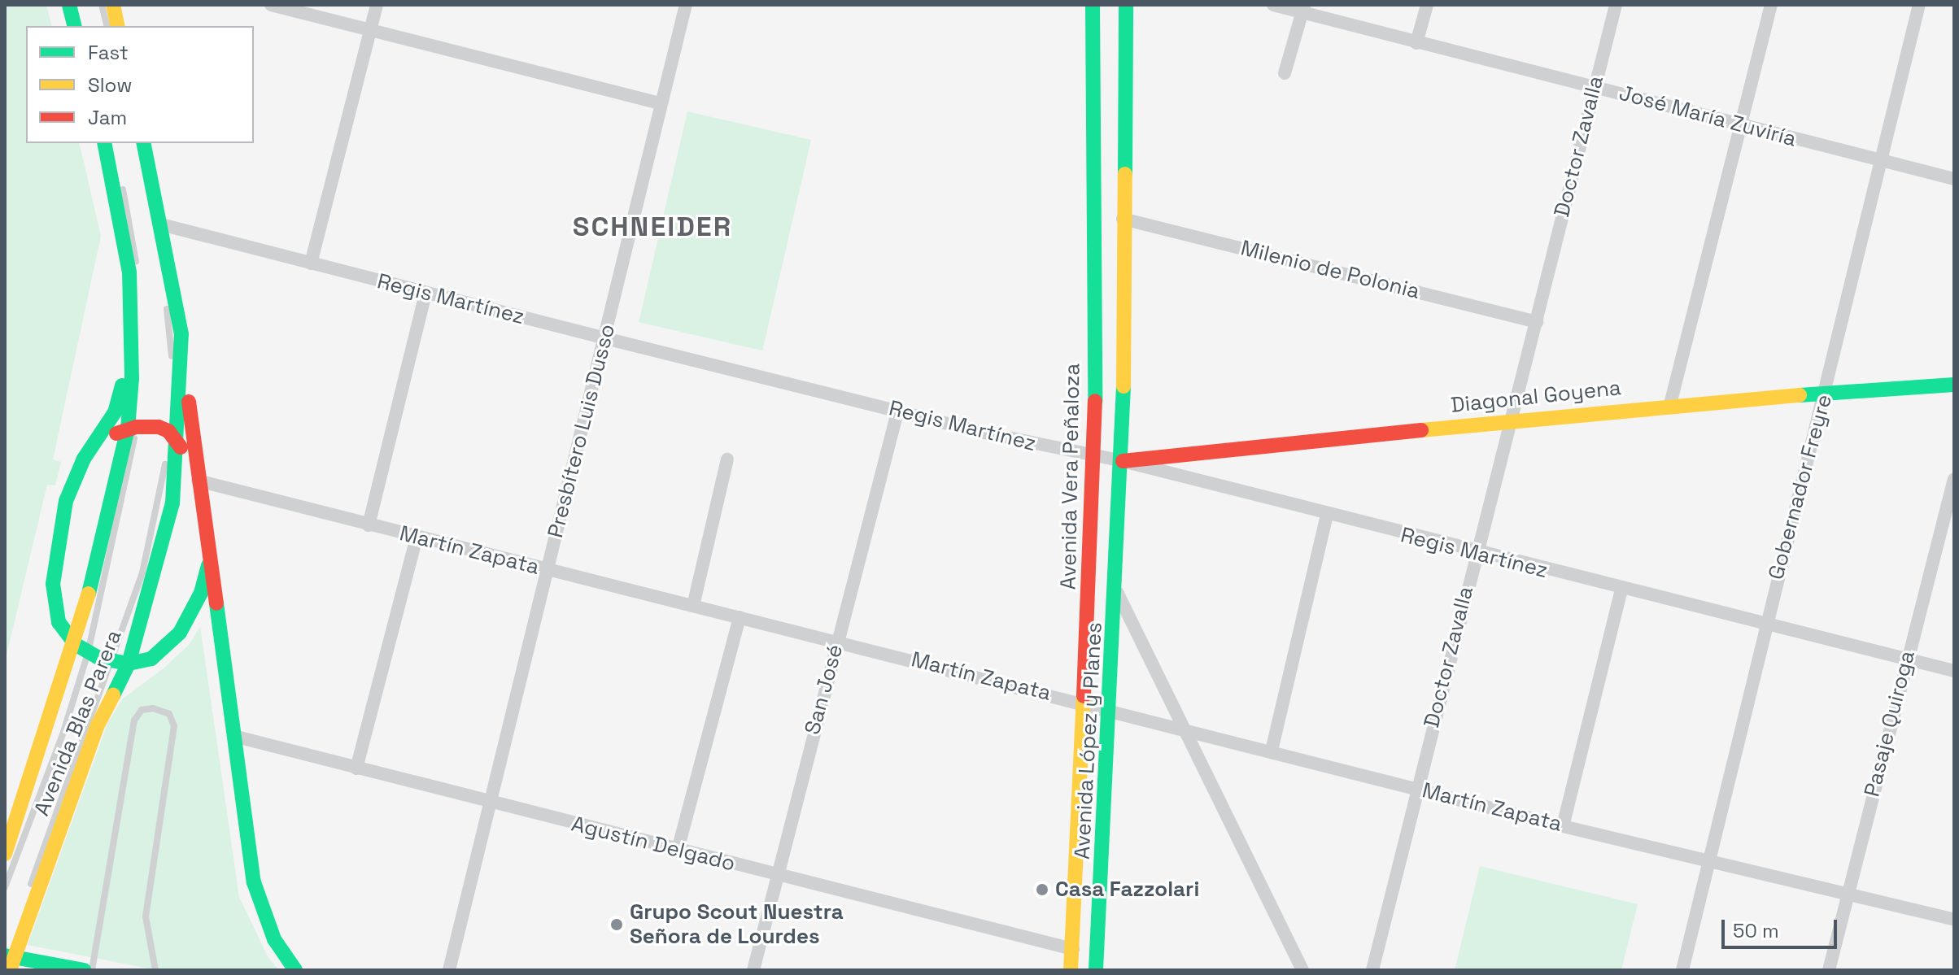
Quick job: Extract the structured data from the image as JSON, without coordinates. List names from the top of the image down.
{
  "streets": {
    "main road": [
      "Diagonal Goyena",
      "Avenida Vera Peñaloza",
      "Avenida Blas Parera",
      "Avenida López y Planes"
    ],
    "street": [
      "José María Zuviría",
      "Doctor Zavalla",
      "Milenio de Polonia",
      "Regis Martínez",
      "Presbítero Luis Dusso",
      "Gobernador Freyre",
      "Martín Zapata",
      "San José",
      "Pasaje Quiroga",
      "Agustín Delgado"
    ]
  },
  "crossings": [
    ["José María Zuviría", "Doctor Zavalla"],
    ["José María Zuviría", "Gobernador Freyre"],
    ["Doctor Zavalla", "Milenio de Polonia"],
    ["Doctor Zavalla", "Regis Martínez"],
    ["Doctor Zavalla", "Diagonal Goyena"],
    ["Doctor Zavalla", "Martín Zapata"],
    ["Regis Martínez", "Diagonal Goyena"],
    ["Regis Martínez", "Presbítero Luis Dusso"],
    ["Regis Martínez", "Avenida Vera Peñaloza"],
    ["Regis Martínez", "Gobernador Freyre"],
    ["Regis Martínez", "San José"],
    ["Regis Martínez", "Avenida Blas Parera"],
    ["Regis Martínez", "Pasaje Quiroga"],
    ["Diagonal Goyena", "Gobernador Freyre"],
    ["Presbítero Luis Dusso", "Martín Zapata"],
    ["Presbítero Luis Dusso", "Agustín Delgado"],
    ["Avenida Vera Peñaloza", "Martín Zapata"],
    ["Avenida Vera Peñaloza", "Agustín Delgado"],
    ["Gobernador Freyre", "Martín Zapata"],
    ["Martín Zapata", "San José"],
    ["Martín Zapata", "Pasaje Quiroga"],
    ["Martín Zapata", "Avenida López y Planes"],
    ["San José", "Agustín Delgado"]
  ],
  "districts": ["SCHNEIDER"],
  "places": ["Casa Fazzolari", "Grupo Scout Nuestra Señora de Lourdes"],
  "legend": ["Fast", "Slow", "Jam"],
  "scale_bar": "50 m"
}
